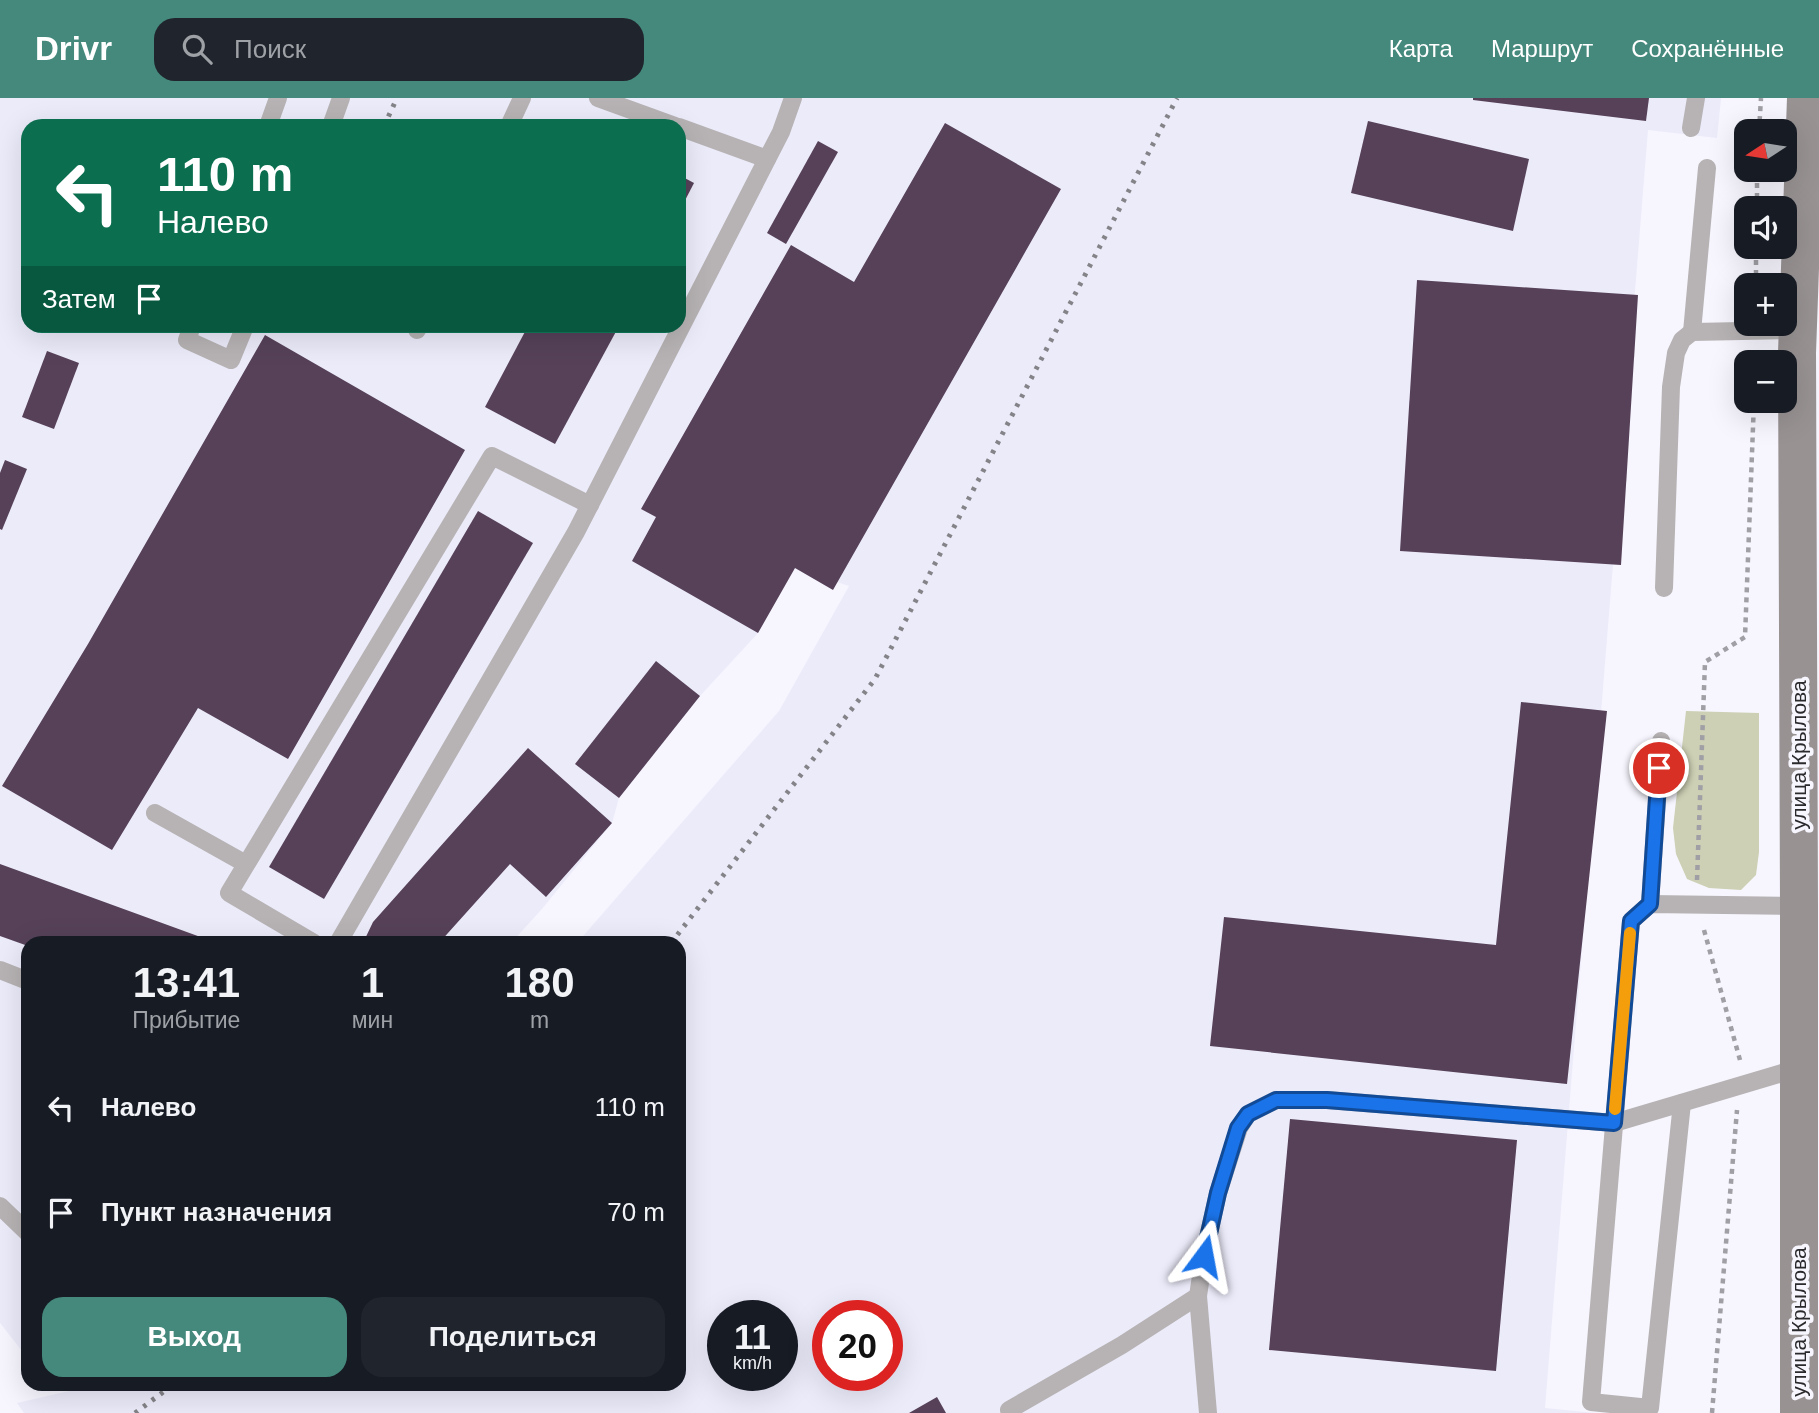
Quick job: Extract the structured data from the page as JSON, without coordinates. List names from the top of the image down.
{
  "streets": {
    "main road": ["улица Крылова"]
  },
  "north": "left",
  "page": {
    "header": "Drivr",
    "search": "Поиск",
    "nav": ["Карта", "Маршрут", "Сохранённые"],
    "map_buttons": ["+", "−"],
    "turn": ["110 m", "Налево"],
    "then": "Затем",
    "eta": [
      "13:41",
      "Прибытие",
      "1",
      "мин",
      "180",
      "m"
    ],
    "list": [
      {
        "name": "Налево",
        "value": "110 m"
      },
      {
        "name": "Пункт назначения",
        "value": "70 m"
      }
    ],
    "buttons": ["Выход", "Поделиться"],
    "speed": "11 km/h",
    "limit": "20"
  }
}
